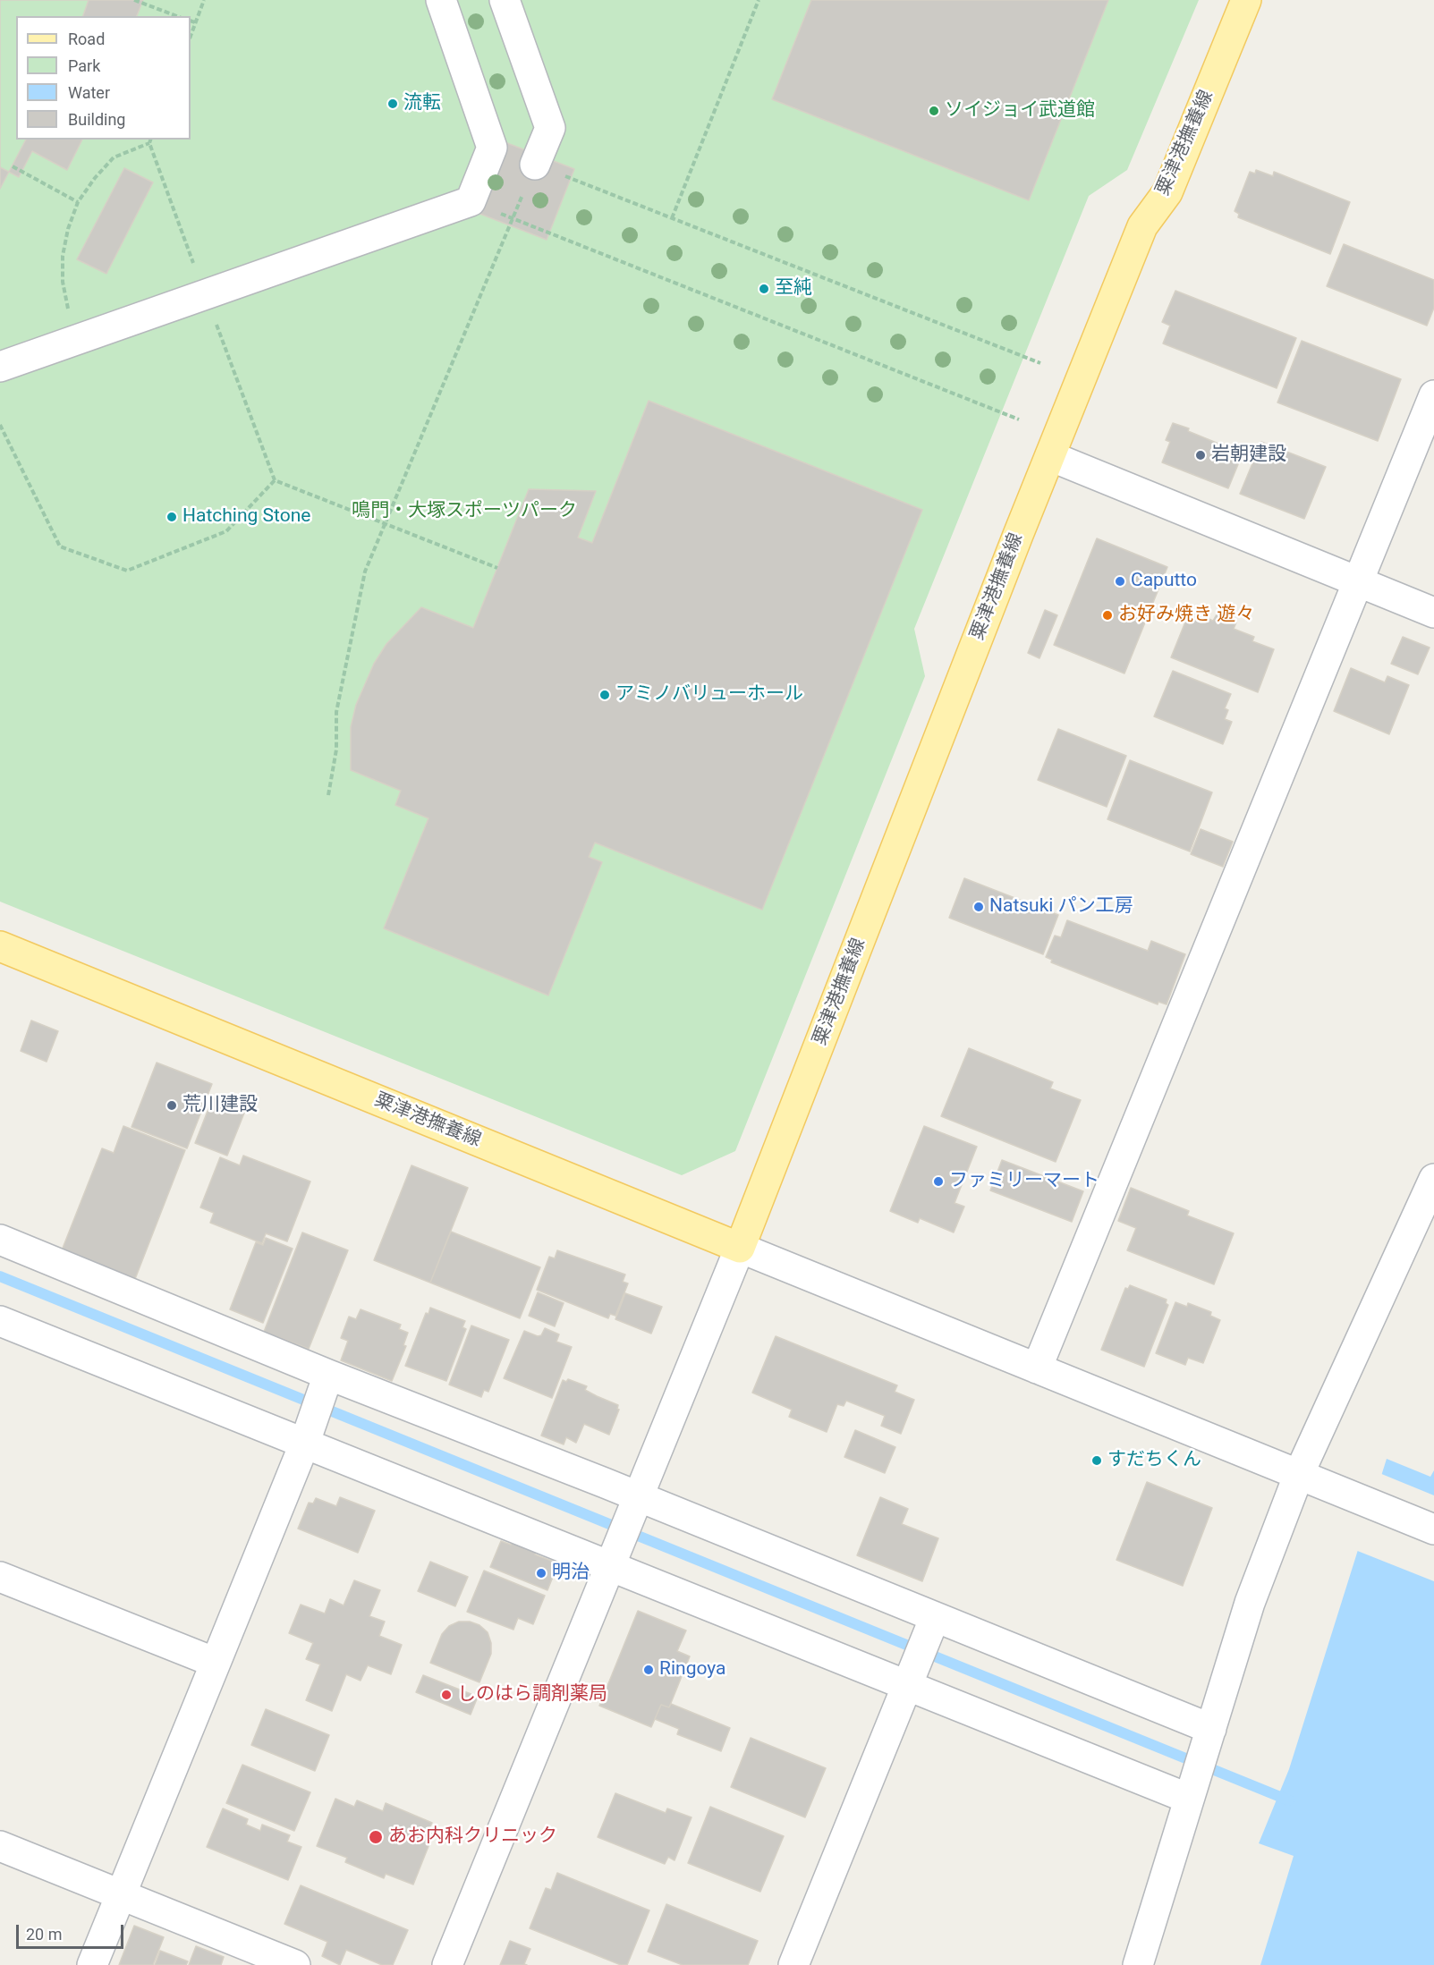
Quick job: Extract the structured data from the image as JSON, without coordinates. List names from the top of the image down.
{
  "streets": {
    "main road": ["粟津港撫養線"]
  },
  "parks": ["鳴門・大塚スポーツパーク"],
  "places": [
    "流転",
    "ソイジョイ武道館",
    "至純",
    "岩朝建設",
    "Hatching Stone",
    "Caputto",
    "お好み焼き 遊々",
    "アミノバリューホール",
    "Natsuki パン工房",
    "荒川建設",
    "ファミリーマート",
    "すだちくん",
    "明治",
    "Ringoya",
    "しのはら調剤薬局",
    "あお内科クリニック"
  ],
  "legend": [
    "Road",
    "Park",
    "Water",
    "Building"
  ],
  "scale_bar": "20 m"
}
